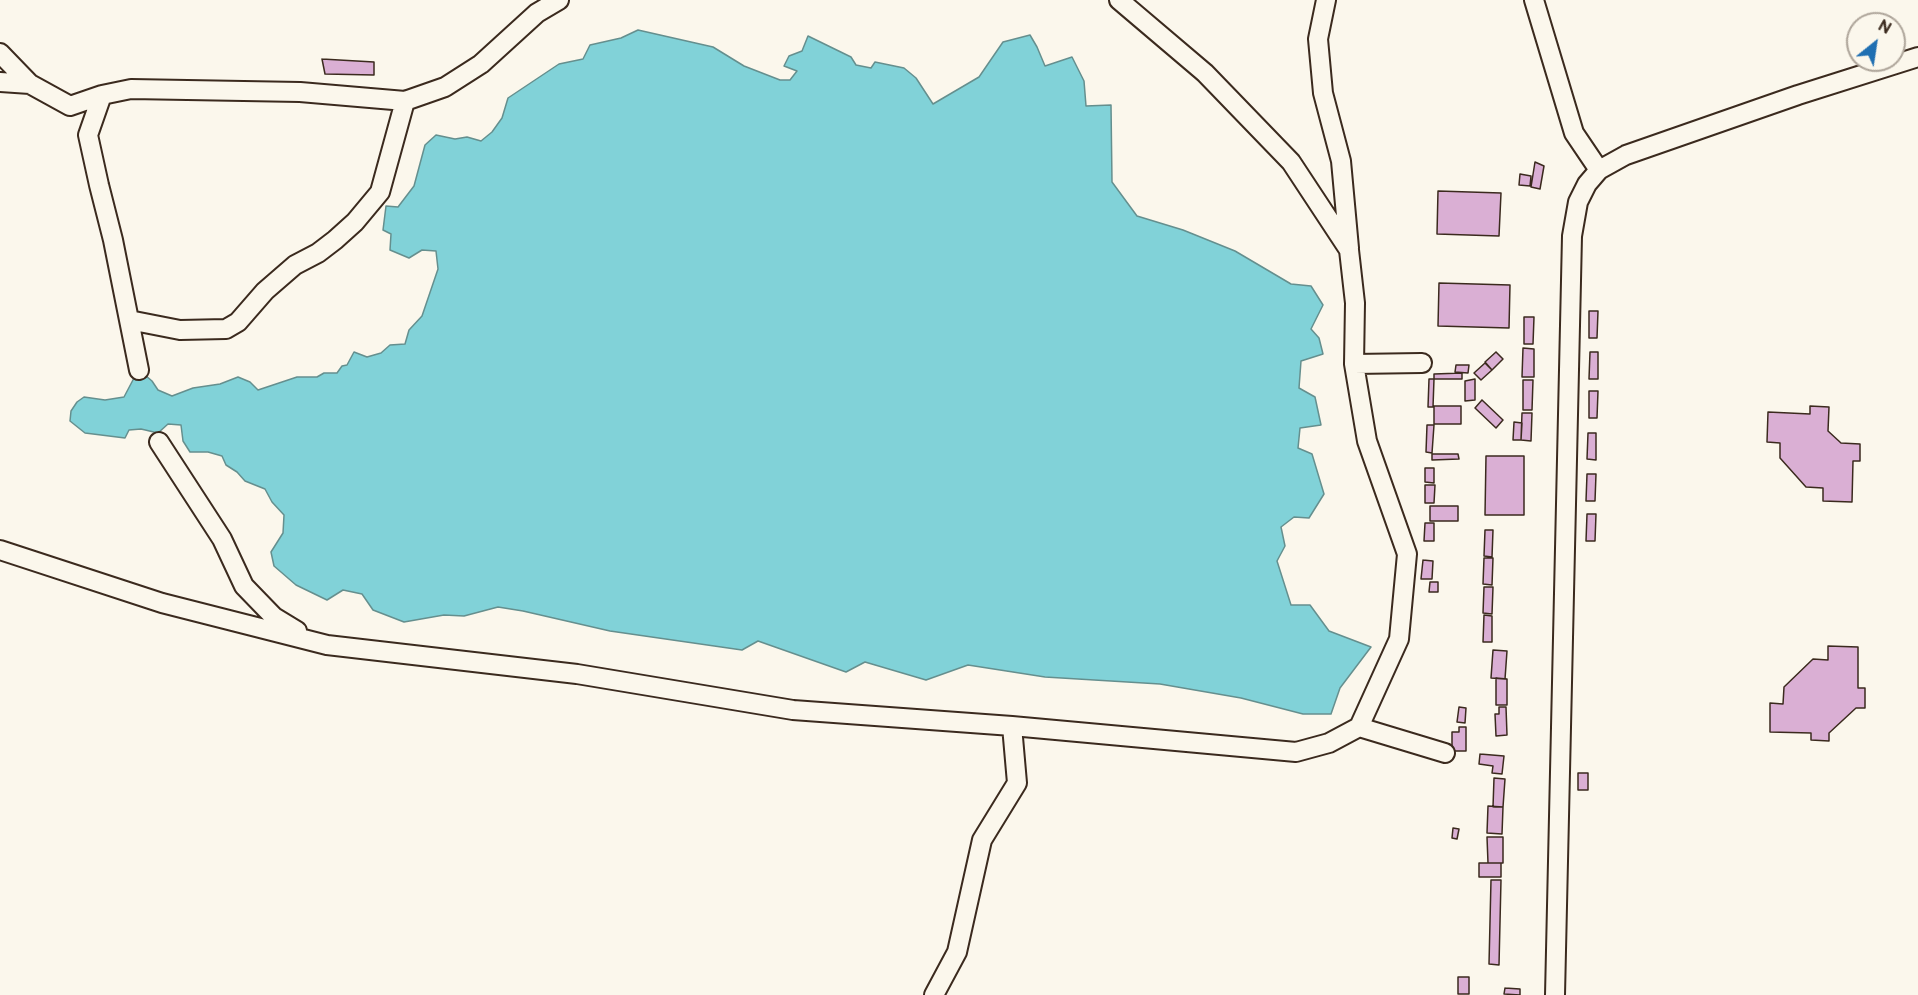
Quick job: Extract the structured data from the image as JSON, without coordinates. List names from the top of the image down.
{
  "north": "top right"
}
